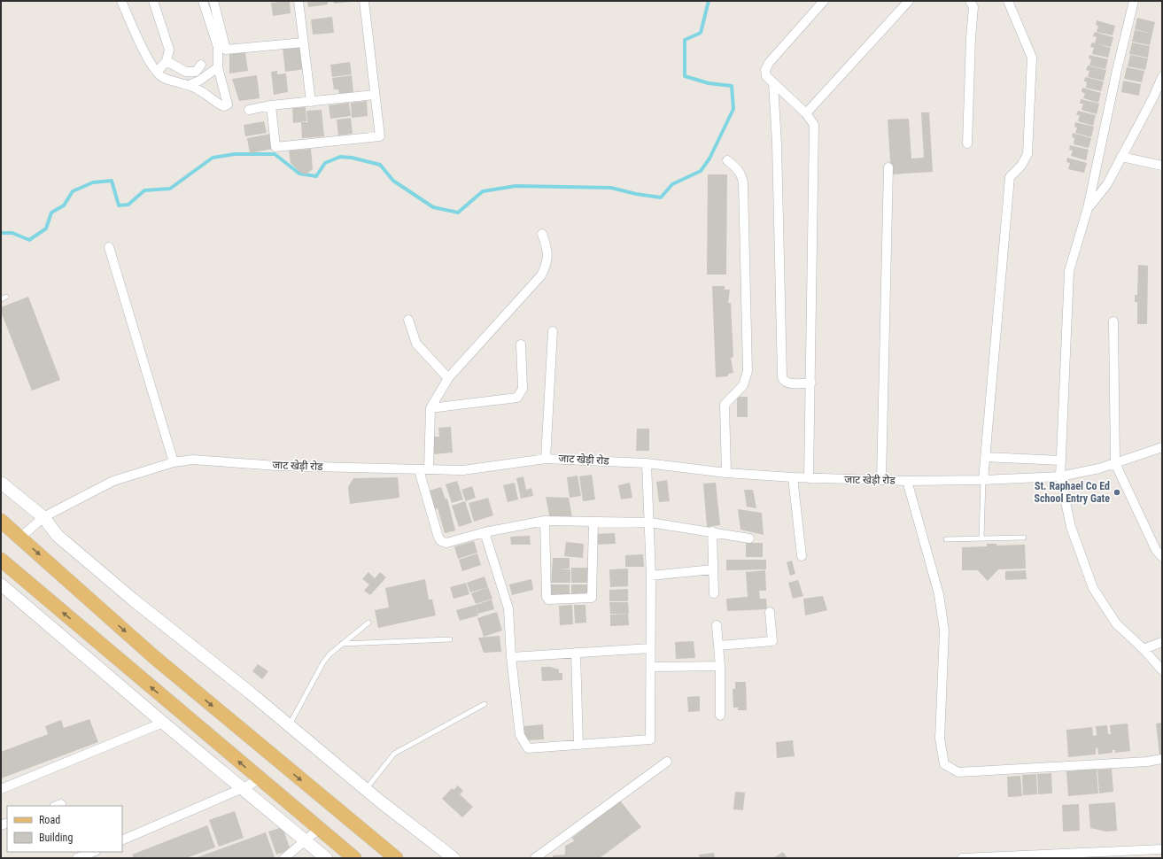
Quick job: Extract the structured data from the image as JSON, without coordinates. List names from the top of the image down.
{
  "streets": {
    "street": ["जाट खेड़ी रोड"]
  },
  "places": ["St. Raphael Co Ed School Entry Gate"],
  "legend": ["Road", "Building"]
}
